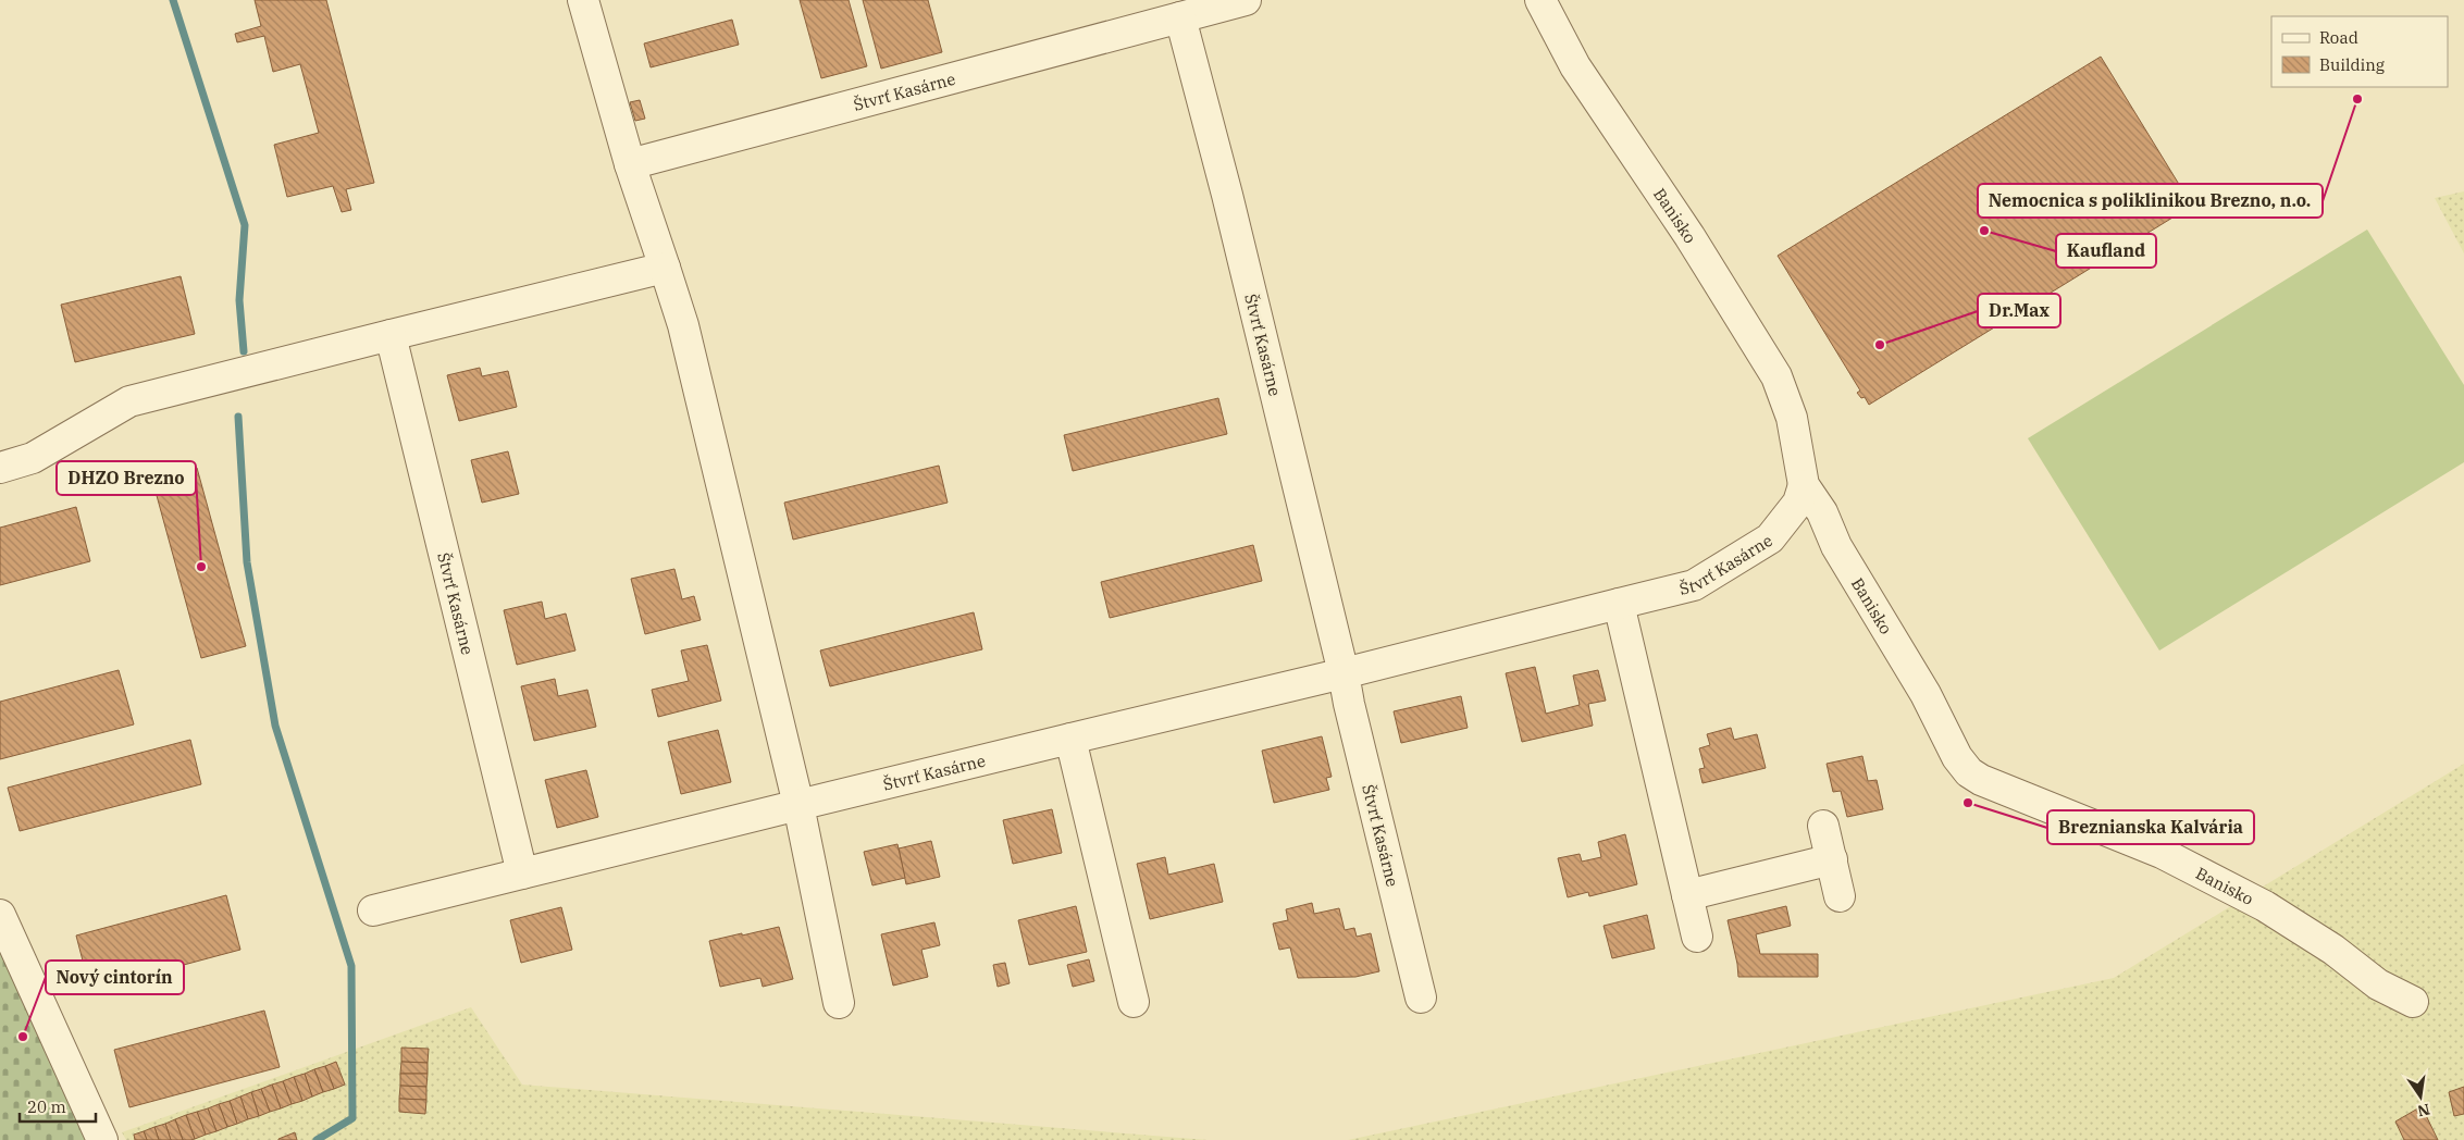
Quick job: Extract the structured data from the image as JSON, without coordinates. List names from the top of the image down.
{
  "streets": {
    "street": ["Štvrť Kasárne", "Banisko"]
  },
  "crossings": [
    ["Štvrť Kasárne", "Banisko"]
  ],
  "places": [
    "Nemocnica s poliklinikou Brezno, n.o.",
    "Kaufland",
    "Dr.Max",
    "DHZO Brezno",
    "Breznianska Kalvária",
    "Nový cintorín"
  ],
  "legend": ["Road", "Building"],
  "scale_bar": "20 m",
  "north": "bottom"
}
